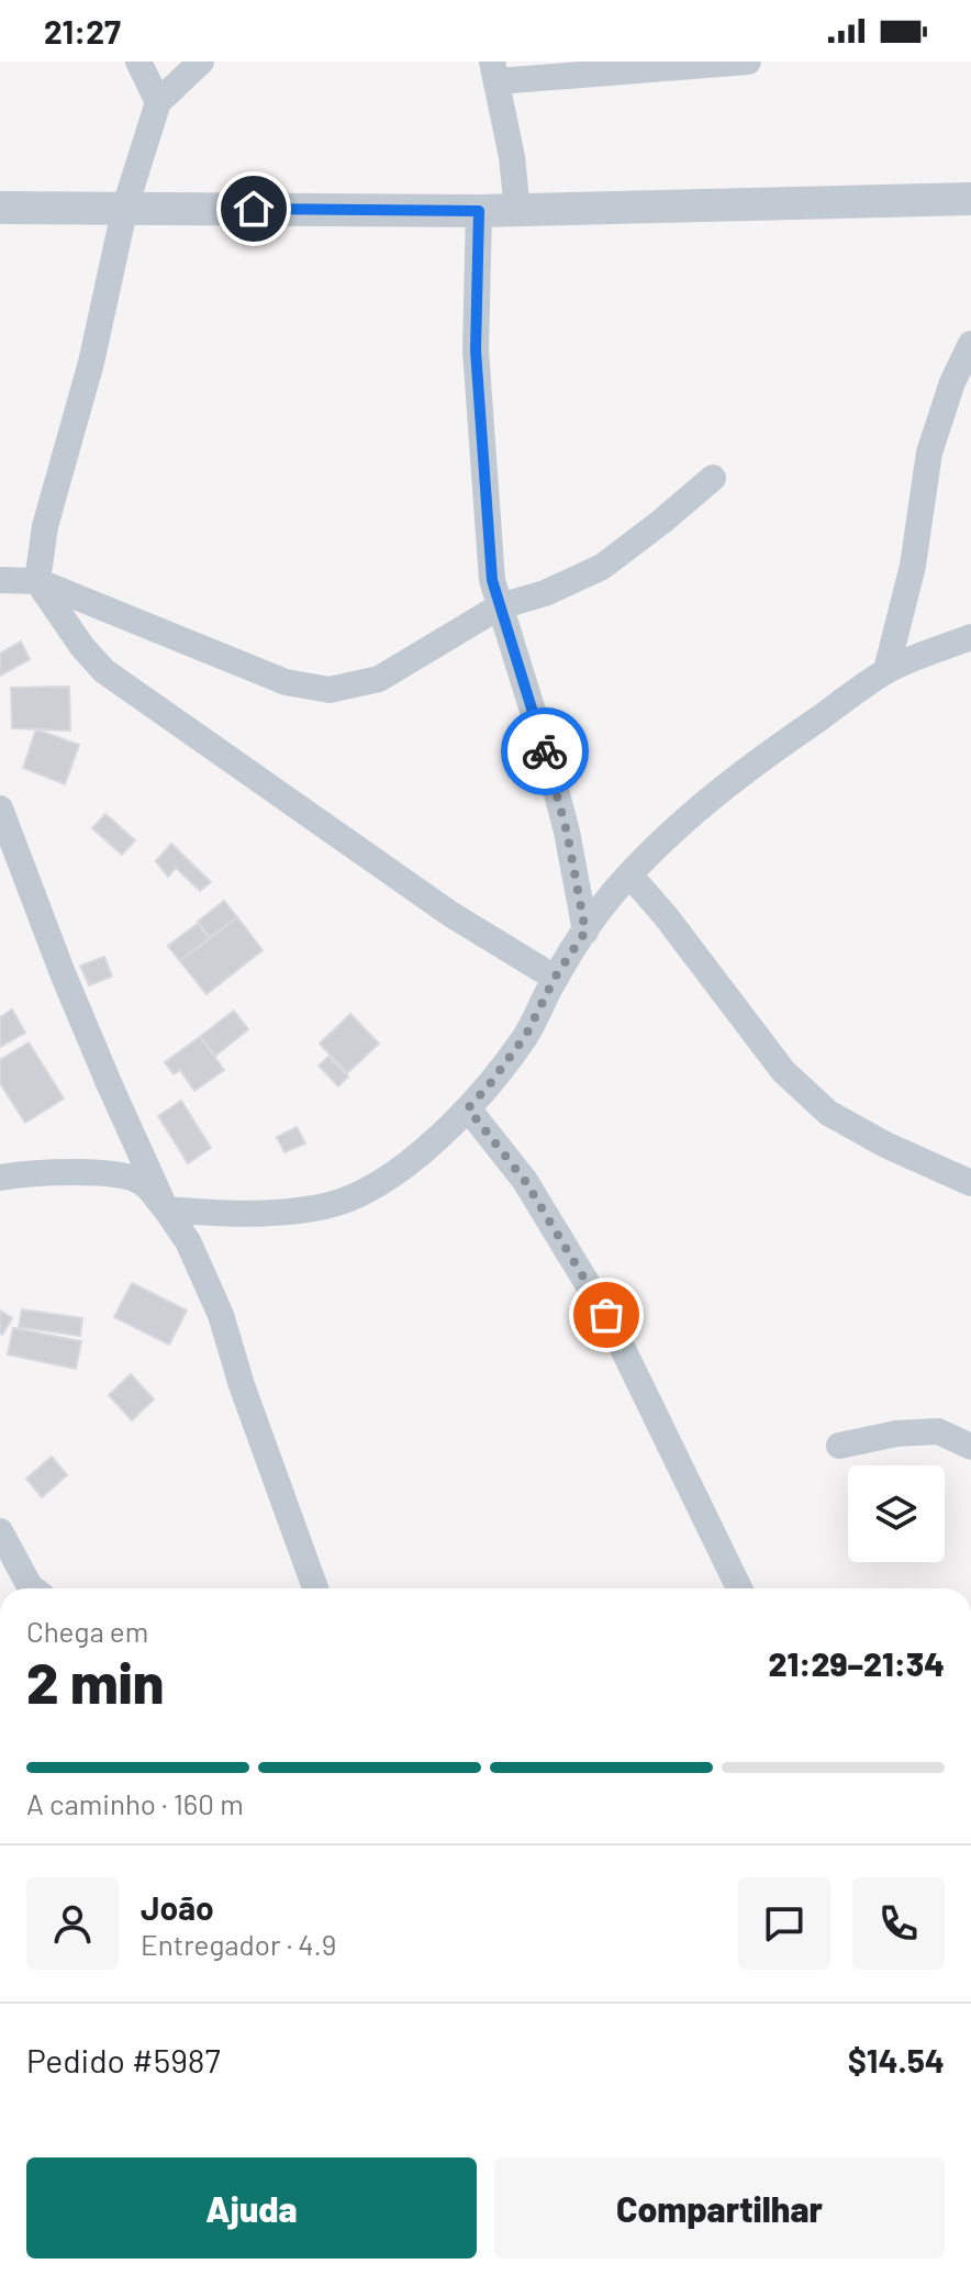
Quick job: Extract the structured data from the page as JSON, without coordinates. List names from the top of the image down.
{
  "page": {
    "status": "21:27",
    "heading": ["2 min", "Chega em", "21:29–21:34"],
    "panel": [
      "João",
      "Entregador · 4.9",
      "Pedido #5987",
      "$14.54"
    ],
    "bar": "A caminho · 160 m",
    "buttons": ["Ajuda", "Compartilhar"]
  }
}
